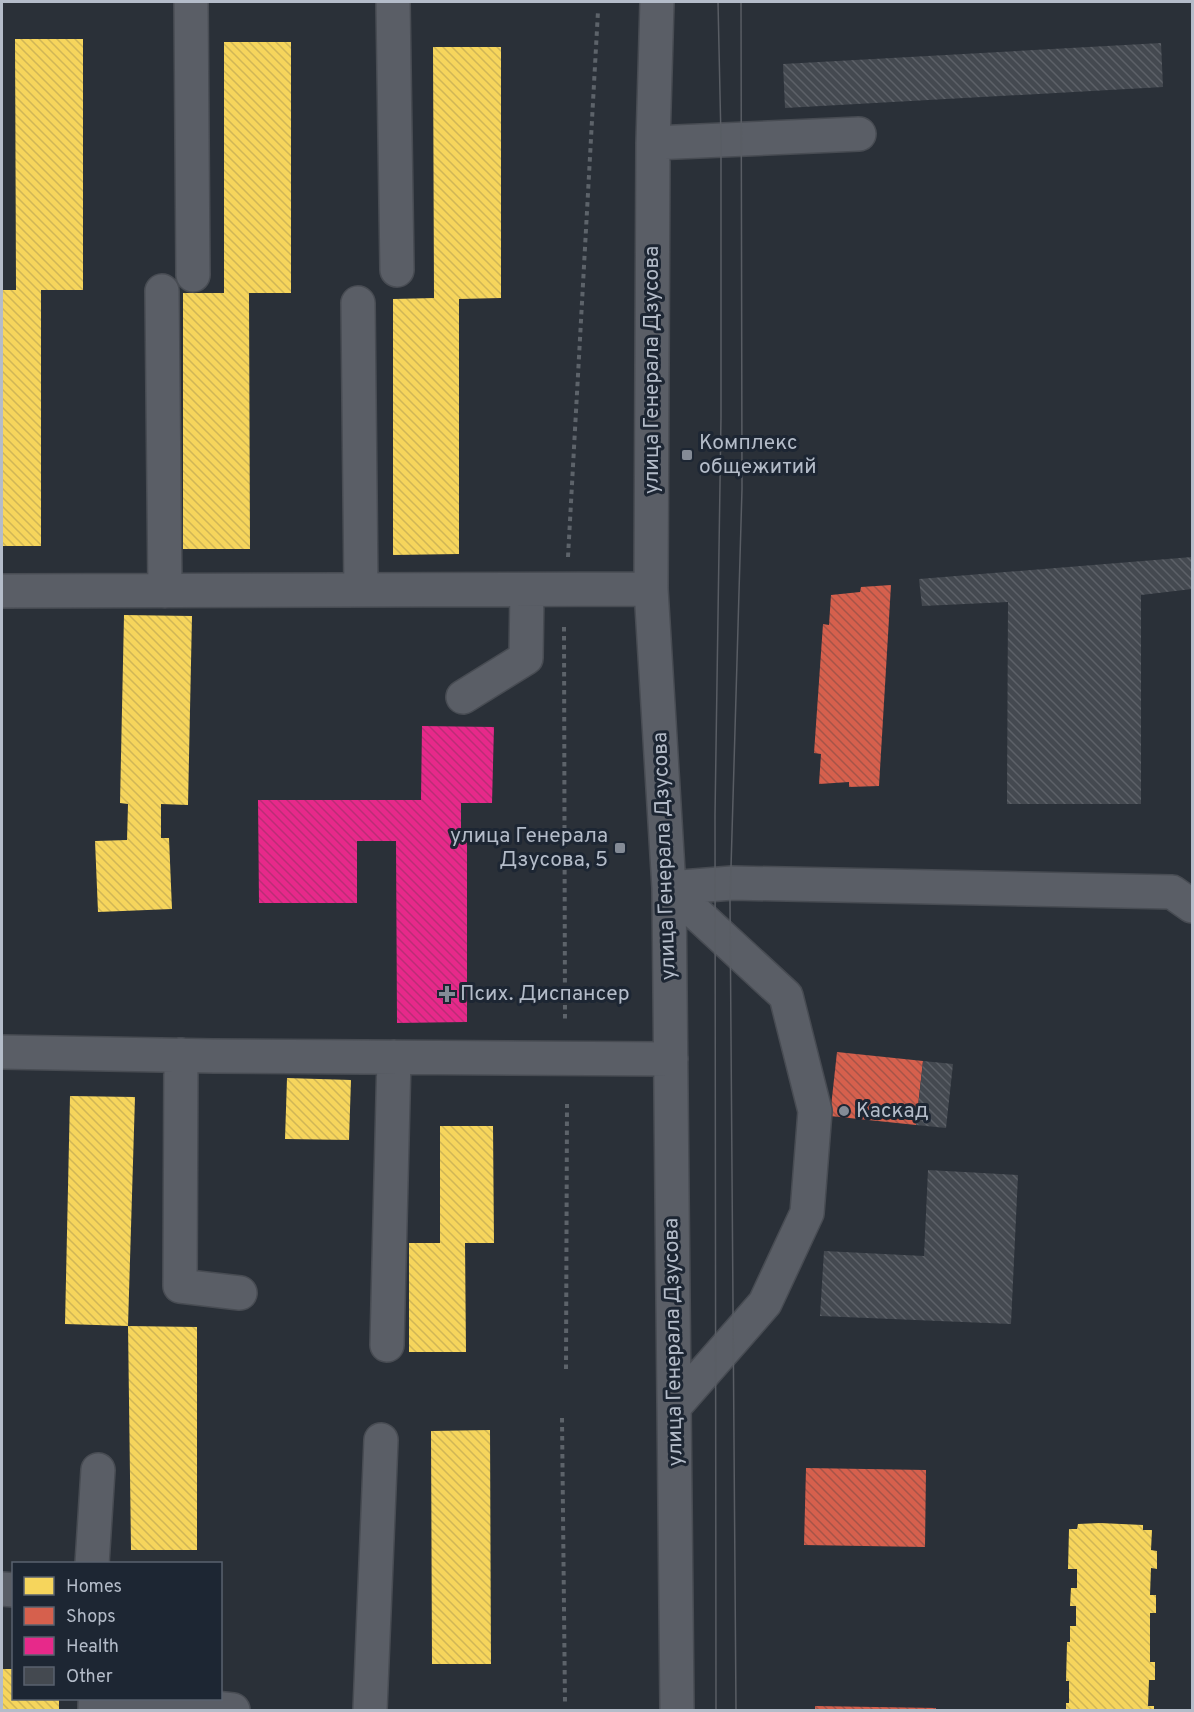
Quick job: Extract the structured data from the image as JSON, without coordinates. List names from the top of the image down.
{
  "streets": {
    "street": ["улица Генерала Дзусова"]
  },
  "places": {
    "transit": ["Комплекс общежитий", "улица Генерала Дзусова, 5"],
    "health": ["Псих. Диспансер"],
    "other": ["Каскад"]
  },
  "legend": [
    "Homes",
    "Shops",
    "Health",
    "Other"
  ]
}
